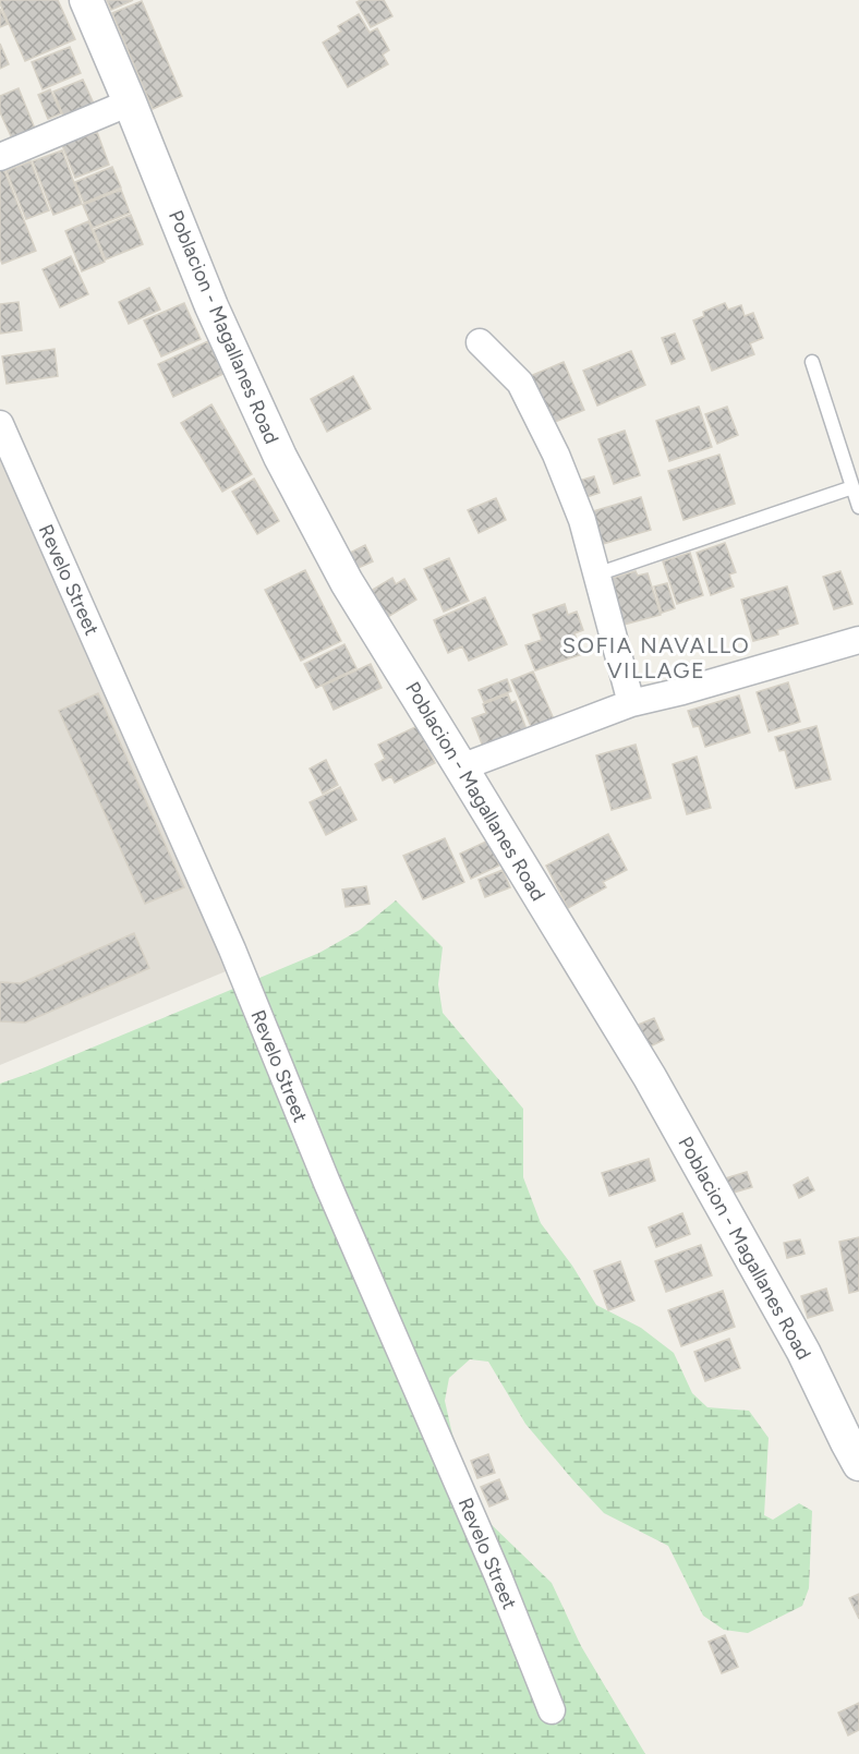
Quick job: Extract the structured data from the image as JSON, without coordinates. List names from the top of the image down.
{
  "streets": {
    "street": ["Poblacion - Magallanes Road", "Revelo Street"]
  },
  "districts": ["SOFIA NAVALLO VILLAGE"]
}
